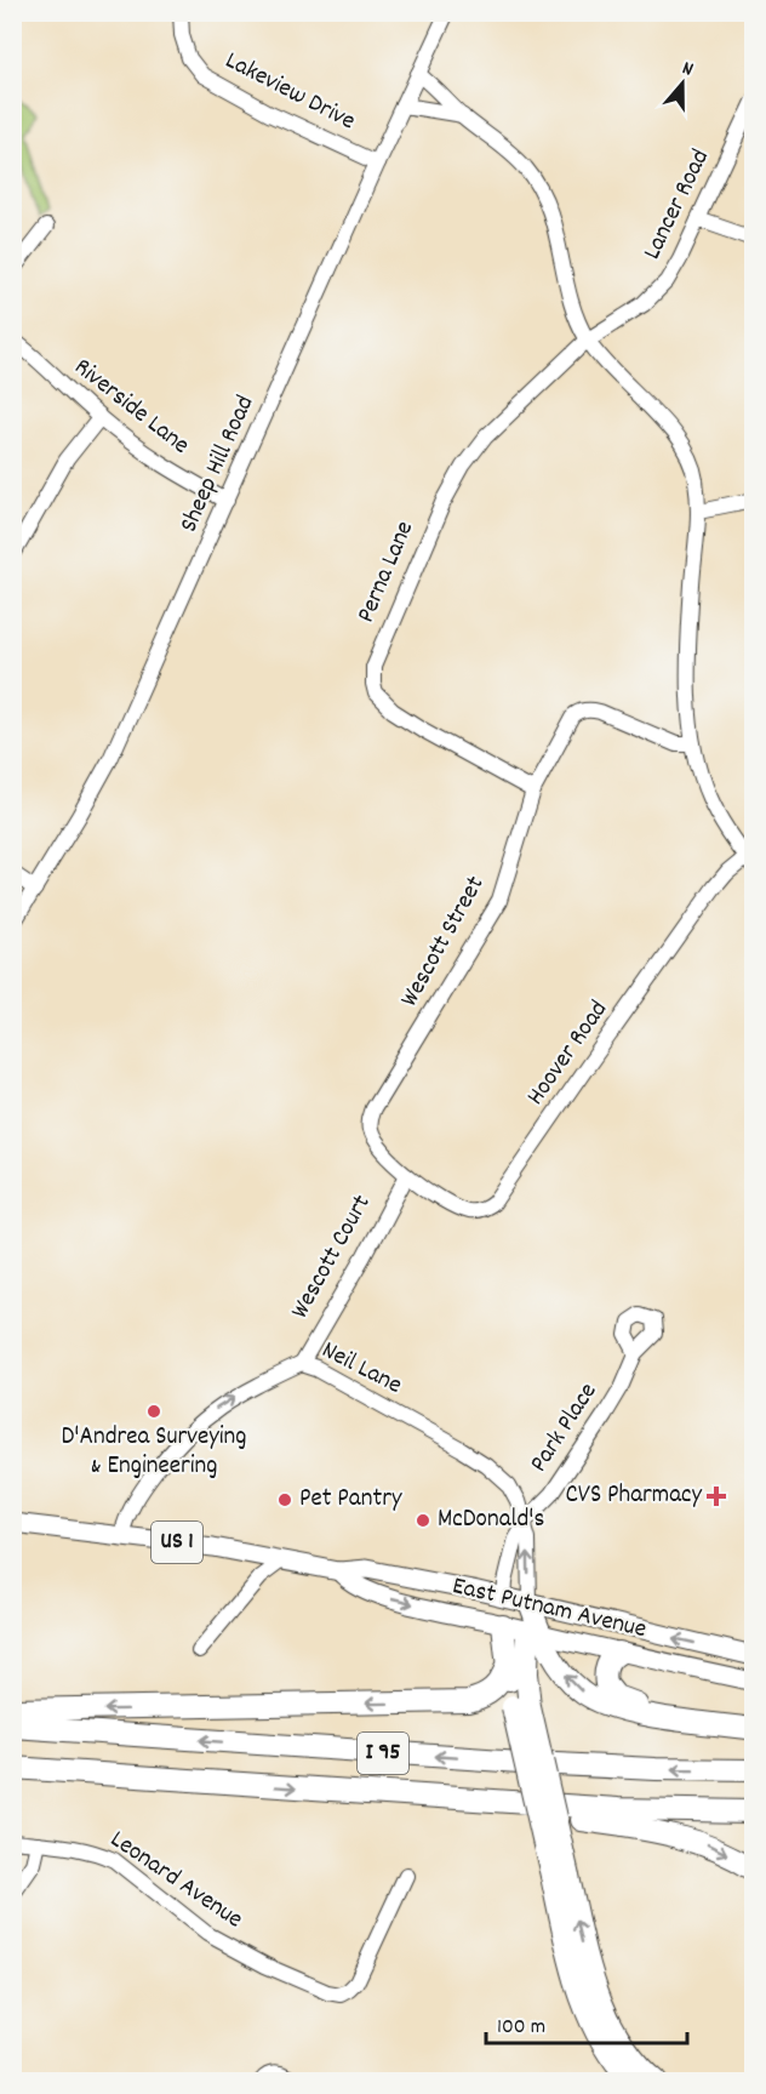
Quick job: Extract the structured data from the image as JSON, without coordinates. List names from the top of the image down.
{
  "streets": {
    "highway": ["I 95"],
    "main road": ["Park Place", "US 1", "East Putnam Avenue"],
    "street": [
      "Lakeview Drive",
      "Lancer Road",
      "Riverside Lane",
      "Sheep Hill Road",
      "Perna Lane",
      "Wescott Street",
      "Hoover Road",
      "Wescott Court",
      "Neil Lane",
      "Leonard Avenue"
    ]
  },
  "crossings": [
    ["Lakeview Drive", "Sheep Hill Road"],
    ["Lancer Road", "Perna Lane"],
    ["Riverside Lane", "Sheep Hill Road"],
    ["Perna Lane", "Wescott Street"],
    ["Wescott Street", "Hoover Road"],
    ["Wescott Street", "Wescott Court"],
    ["Hoover Road", "Wescott Court"],
    ["Wescott Court", "Neil Lane"],
    ["Neil Lane", "Park Place"],
    ["Neil Lane", "East Putnam Avenue"],
    ["Park Place", "East Putnam Avenue"]
  ],
  "one_way": ["Neil Lane"],
  "places": {
    "other": ["D'Andrea Surveying & Engineering", "Pet Pantry", "McDonald's"],
    "health": ["CVS Pharmacy"]
  },
  "scale_bar": "100 m",
  "north": "top"
}
